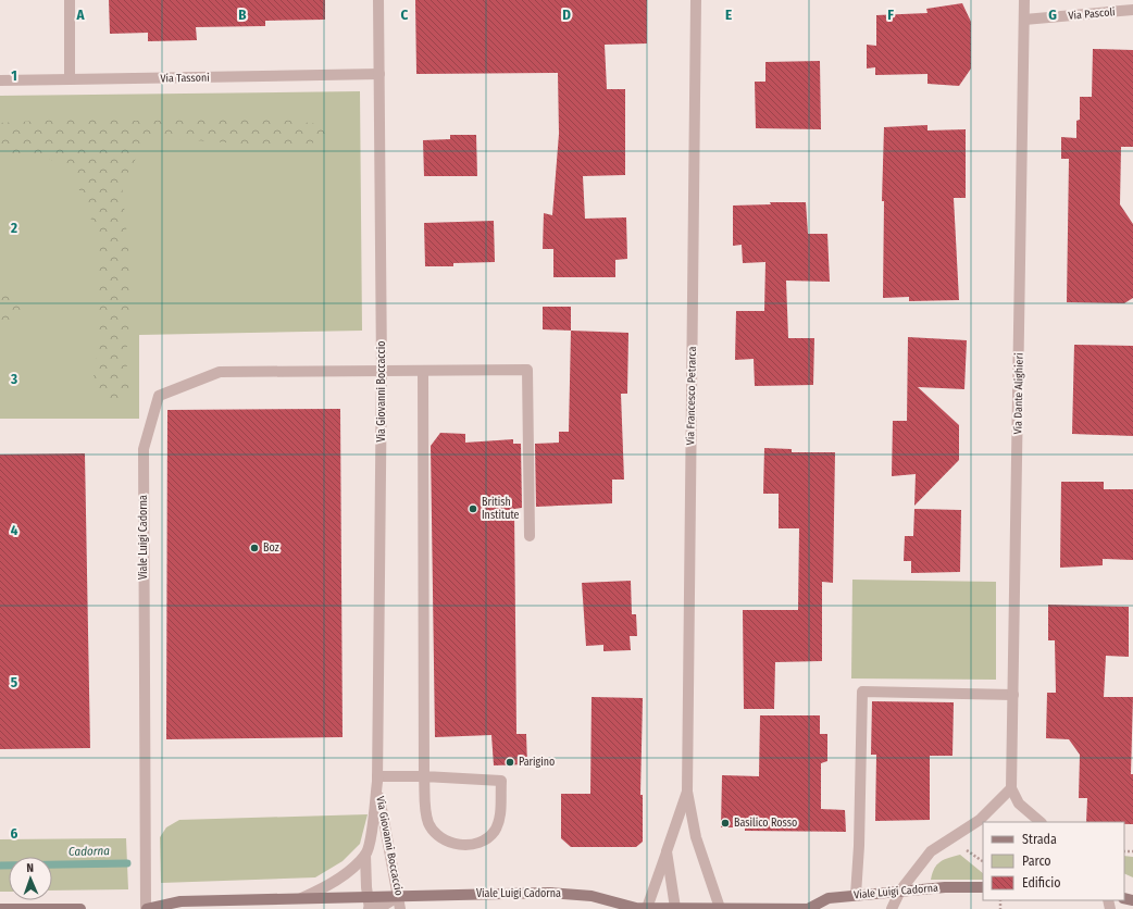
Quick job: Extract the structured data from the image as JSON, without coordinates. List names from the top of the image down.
{
  "streets": {
    "main road": ["Viale Luigi Cadorna"],
    "street": [
      "Via Pascoli",
      "Via Tassoni",
      "Via Giovanni Boccaccio",
      "Via Dante Alighieri",
      "Via Francesco Petrarca"
    ]
  },
  "crossings": [
    ["Via Pascoli", "Via Dante Alighieri"],
    ["Via Tassoni", "Via Giovanni Boccaccio"],
    ["Via Giovanni Boccaccio", "Viale Luigi Cadorna"],
    ["Via Francesco Petrarca", "Viale Luigi Cadorna"]
  ],
  "water": ["Cadorna"],
  "places": [
    "British Institute",
    "Boz",
    "Parigino",
    "Basilico Rosso"
  ],
  "legend": ["Strada", "Parco", "Edificio"],
  "north": "top",
  "grid": {
    "columns": [
      "A",
      "B",
      "C",
      "D",
      "E",
      "F",
      "G"
    ],
    "rows": [
      "1",
      "2",
      "3",
      "4",
      "5",
      "6"
    ]
  }
}
